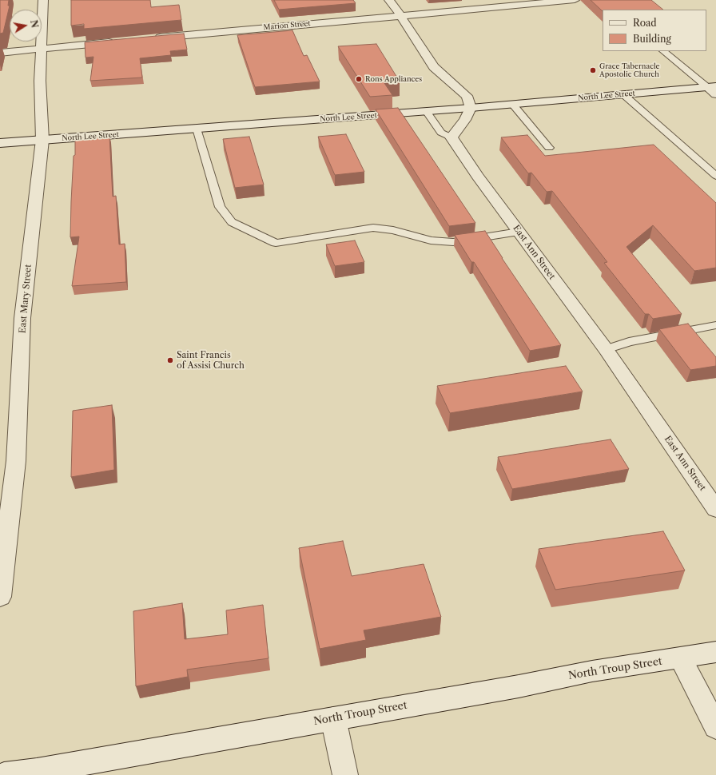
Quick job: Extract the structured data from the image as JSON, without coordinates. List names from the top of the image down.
{
  "streets": {
    "street": [
      "Marion Street",
      "North Lee Street",
      "East Ann Street",
      "East Mary Street",
      "North Troup Street"
    ]
  },
  "crossings": [
    ["North Lee Street", "East Mary Street"]
  ],
  "places": ["Grace Tabernacle Apostolic Church", "Rons Appliances", "Saint Francis of Assisi Church"],
  "legend": ["Road", "Building"],
  "north": "right"
}
